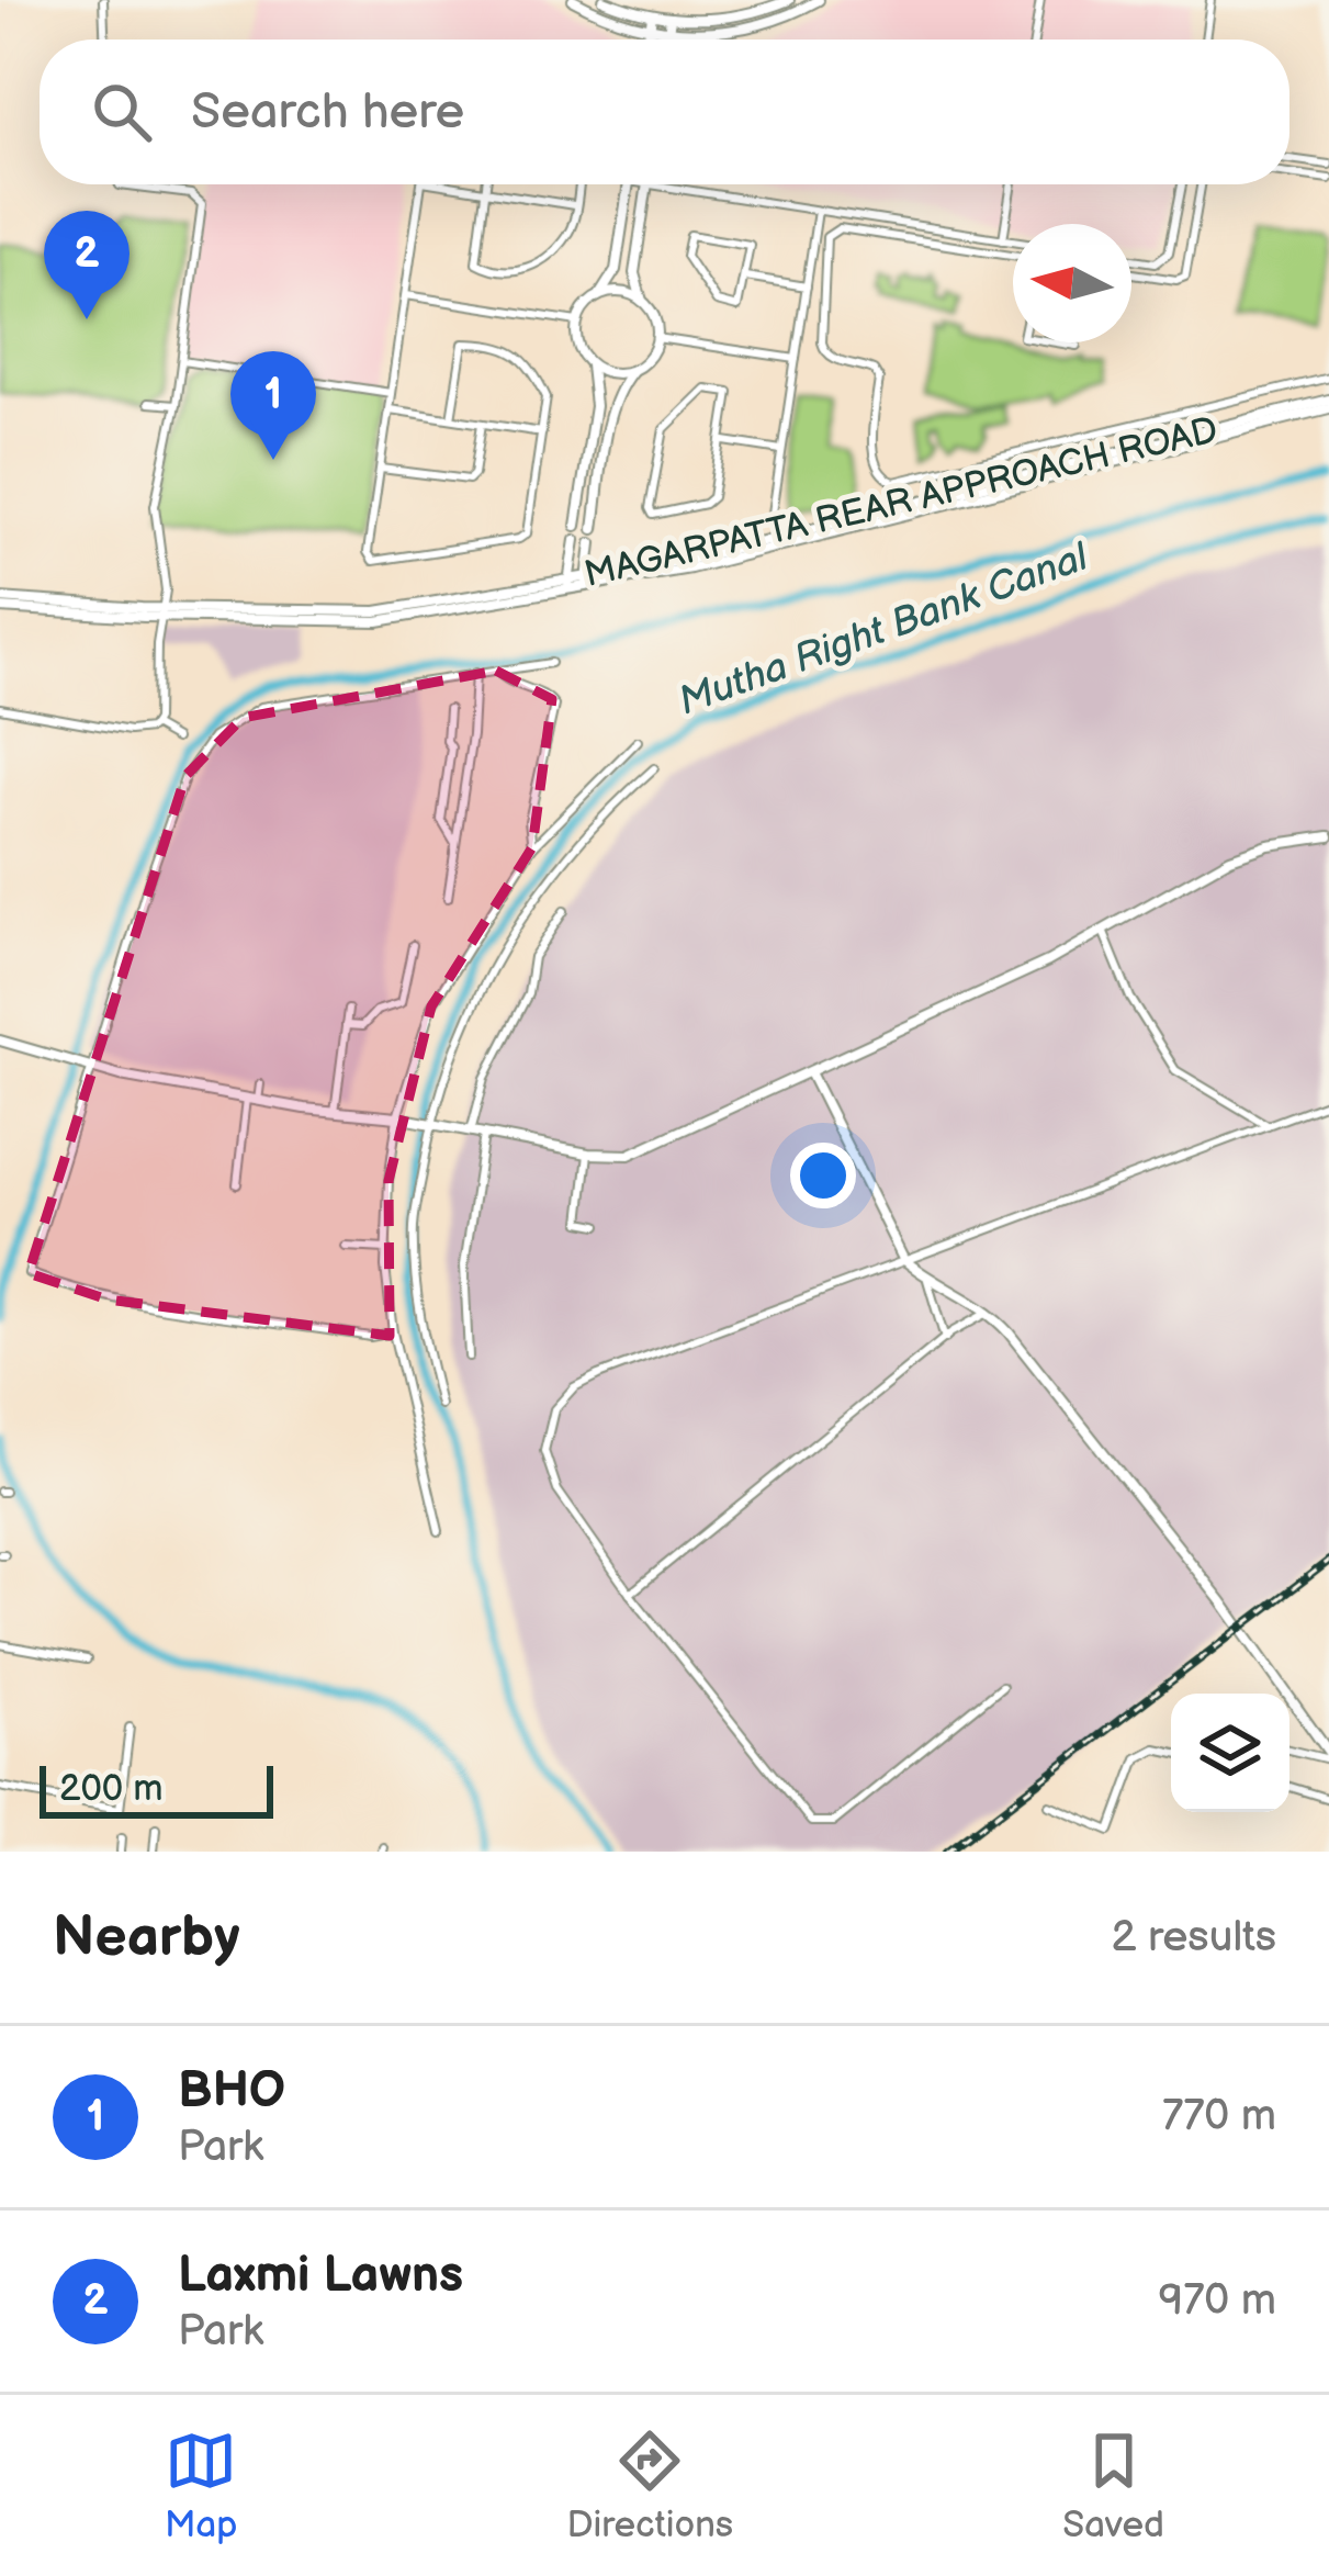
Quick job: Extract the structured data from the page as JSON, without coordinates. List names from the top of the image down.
{
  "streets": {
    "street": ["MAGARPATTA REAR APPROACH ROAD"]
  },
  "water": ["Mutha Right Bank Canal"],
  "scale_bar": "200 m",
  "north": "left",
  "page": {
    "search": "Search here",
    "pins": ["2", "1"],
    "scale": "200 m",
    "heading": ["Nearby", "2 results"],
    "list": [
      {
        "mark": "1",
        "name": "BHO",
        "note": "Park",
        "value": "770 m"
      },
      {
        "mark": "2",
        "name": "Laxmi Lawns",
        "note": "Park",
        "value": "970 m"
      }
    ],
    "nav": ["Map", "Directions", "Saved"]
  }
}
